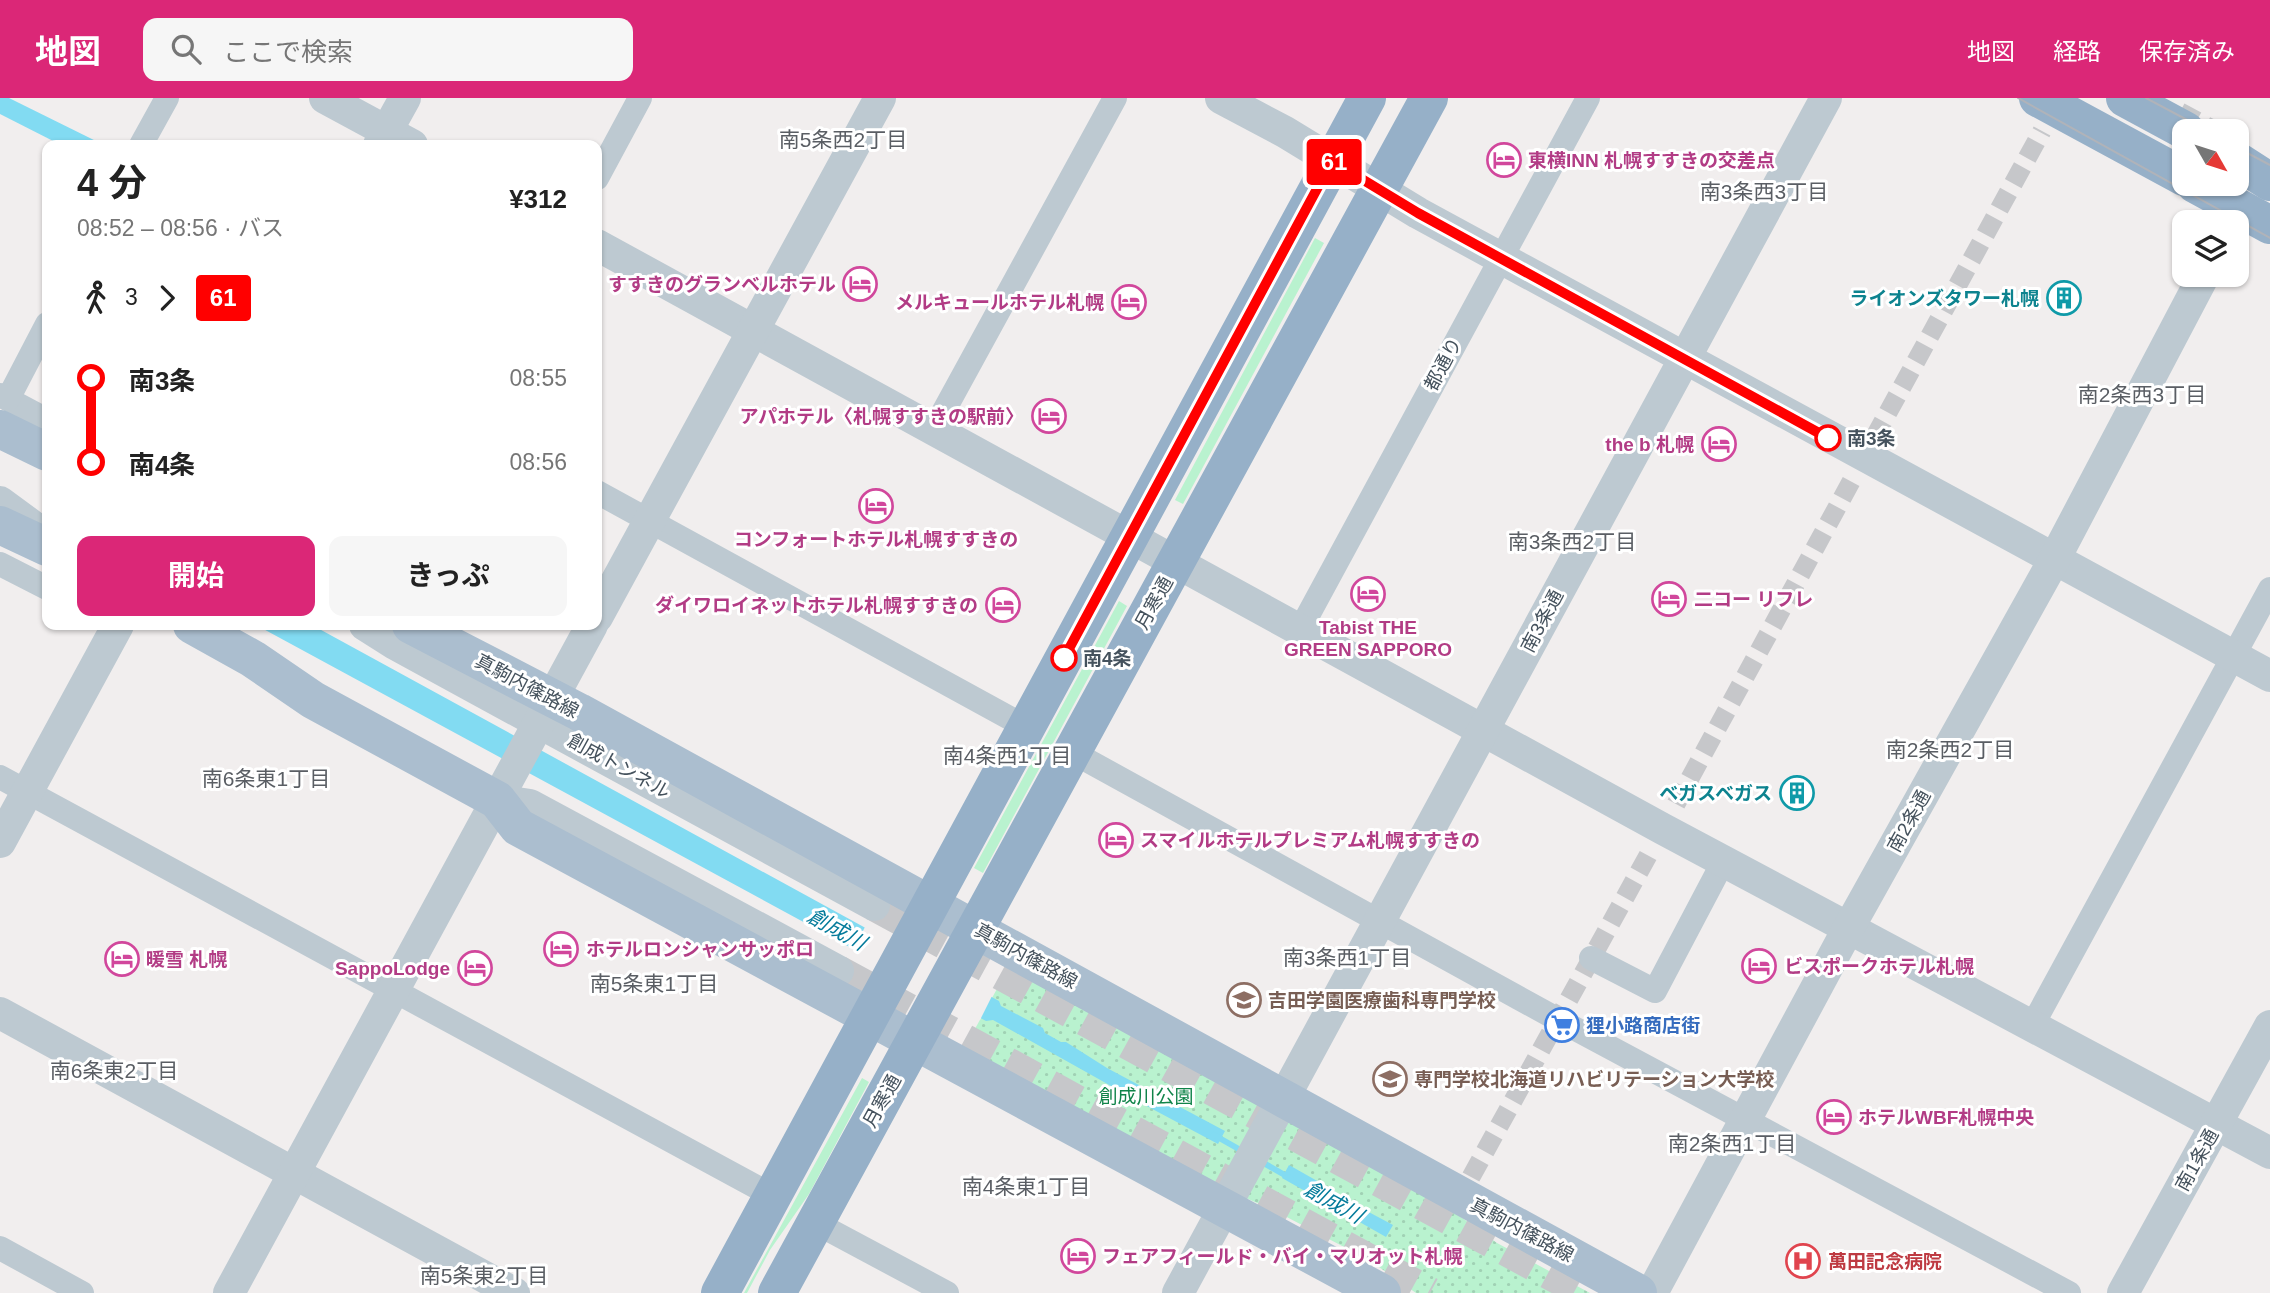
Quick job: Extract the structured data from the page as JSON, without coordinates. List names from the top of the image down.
{
  "streets": {
    "highway": ["月寒通"],
    "main road": ["真駒内篠路線"],
    "street": [
      "都通り",
      "南3条通",
      "創成トンネル",
      "南2条通",
      "南1条通"
    ]
  },
  "crossings": [
    ["月寒通", "真駒内篠路線"],
    ["南3条通", "真駒内篠路線"],
    ["真駒内篠路線", "創成トンネル"]
  ],
  "districts": [
    "南5条西2丁目",
    "南3条西3丁目",
    "南2条西3丁目",
    "南3条西2丁目",
    "南2条西2丁目",
    "南4条西1丁目",
    "南6条東1丁目",
    "南3条西1丁目",
    "南5条東1丁目",
    "南6条東2丁目",
    "南2条西1丁目",
    "南4条東1丁目",
    "南5条東2丁目"
  ],
  "water": ["創成川"],
  "parks": ["創成川公園"],
  "places": {
    "hotel": [
      "東横INN 札幌すすきの交差点",
      "すすきのグランベルホテル",
      "メルキュールホテル札幌",
      "アパホテル〈札幌すすきの駅前〉",
      "the b 札幌",
      "コンフォートホテル札幌すすきの",
      "Tabist THE GREEN SAPPORO",
      "二コー リフレ",
      "ダイワロイネットホテル札幌すすきの",
      "スマイルホテルプレミアム札幌すすきの",
      "ホテルロンシャンサッポロ",
      "暖雪 札幌",
      "ビスポークホテル札幌",
      "SappoLodge",
      "ホテルWBF札幌中央",
      "フェアフィールド・バイ・マリオット札幌"
    ],
    "building": ["ライオンズタワー札幌", "ベガスベガス"],
    "other": ["南3条", "南4条"],
    "school or university": ["吉田学園医療歯科専門学校", "専門学校北海道リハビリテーション大学校"],
    "supermarket": ["狸小路商店街"],
    "hospital": ["萬田記念病院"]
  },
  "lines": ["bus line 61"],
  "north": "bottom right",
  "page": {
    "header": "地図",
    "search": "ここで検索",
    "nav": ["地図", "経路", "保存済み"],
    "on_map": "61",
    "heading": ["4 分", "08:52 – 08:56 · バス", "¥312"],
    "legs": ["3", "61"],
    "list": [
      {
        "name": "南3条",
        "value": "08:55"
      },
      {
        "name": "南4条",
        "value": "08:56"
      }
    ],
    "buttons": ["開始", "きっぷ"]
  }
}
